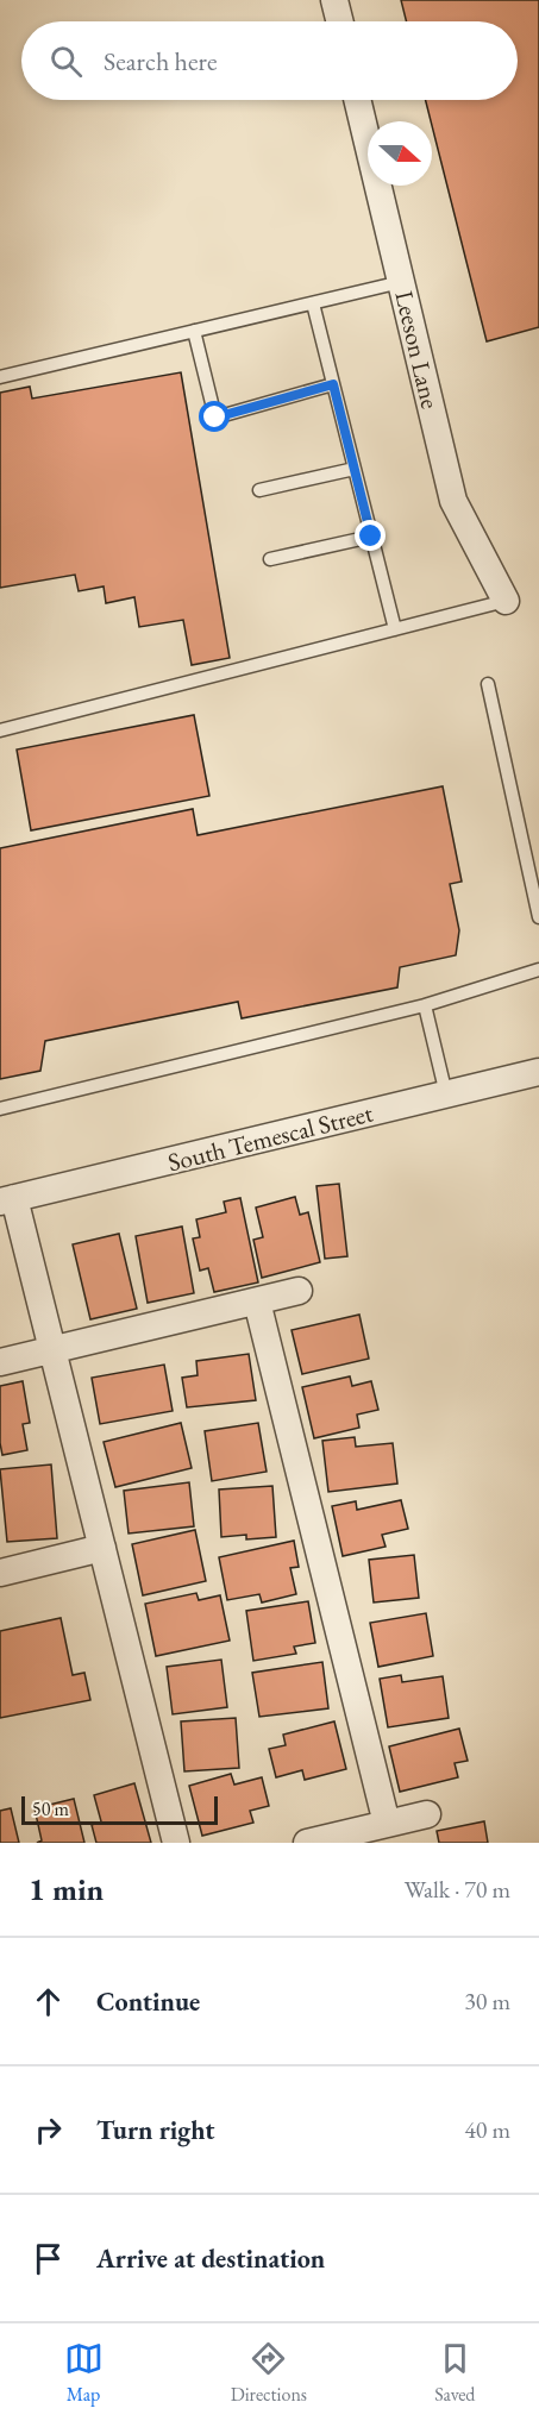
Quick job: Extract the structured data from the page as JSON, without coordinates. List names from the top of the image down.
{
  "streets": {
    "street": ["Leeson Lane", "South Temescal Street"]
  },
  "scale_bar": "50 m",
  "north": "right",
  "page": {
    "search": "Search here",
    "scale": "50 m",
    "heading": ["1 min", "Walk · 70 m"],
    "list": [
      ["Continue", "30 m"],
      ["Turn right", "40 m"],
      "Arrive at destination"
    ],
    "nav": ["Map", "Directions", "Saved"]
  }
}
